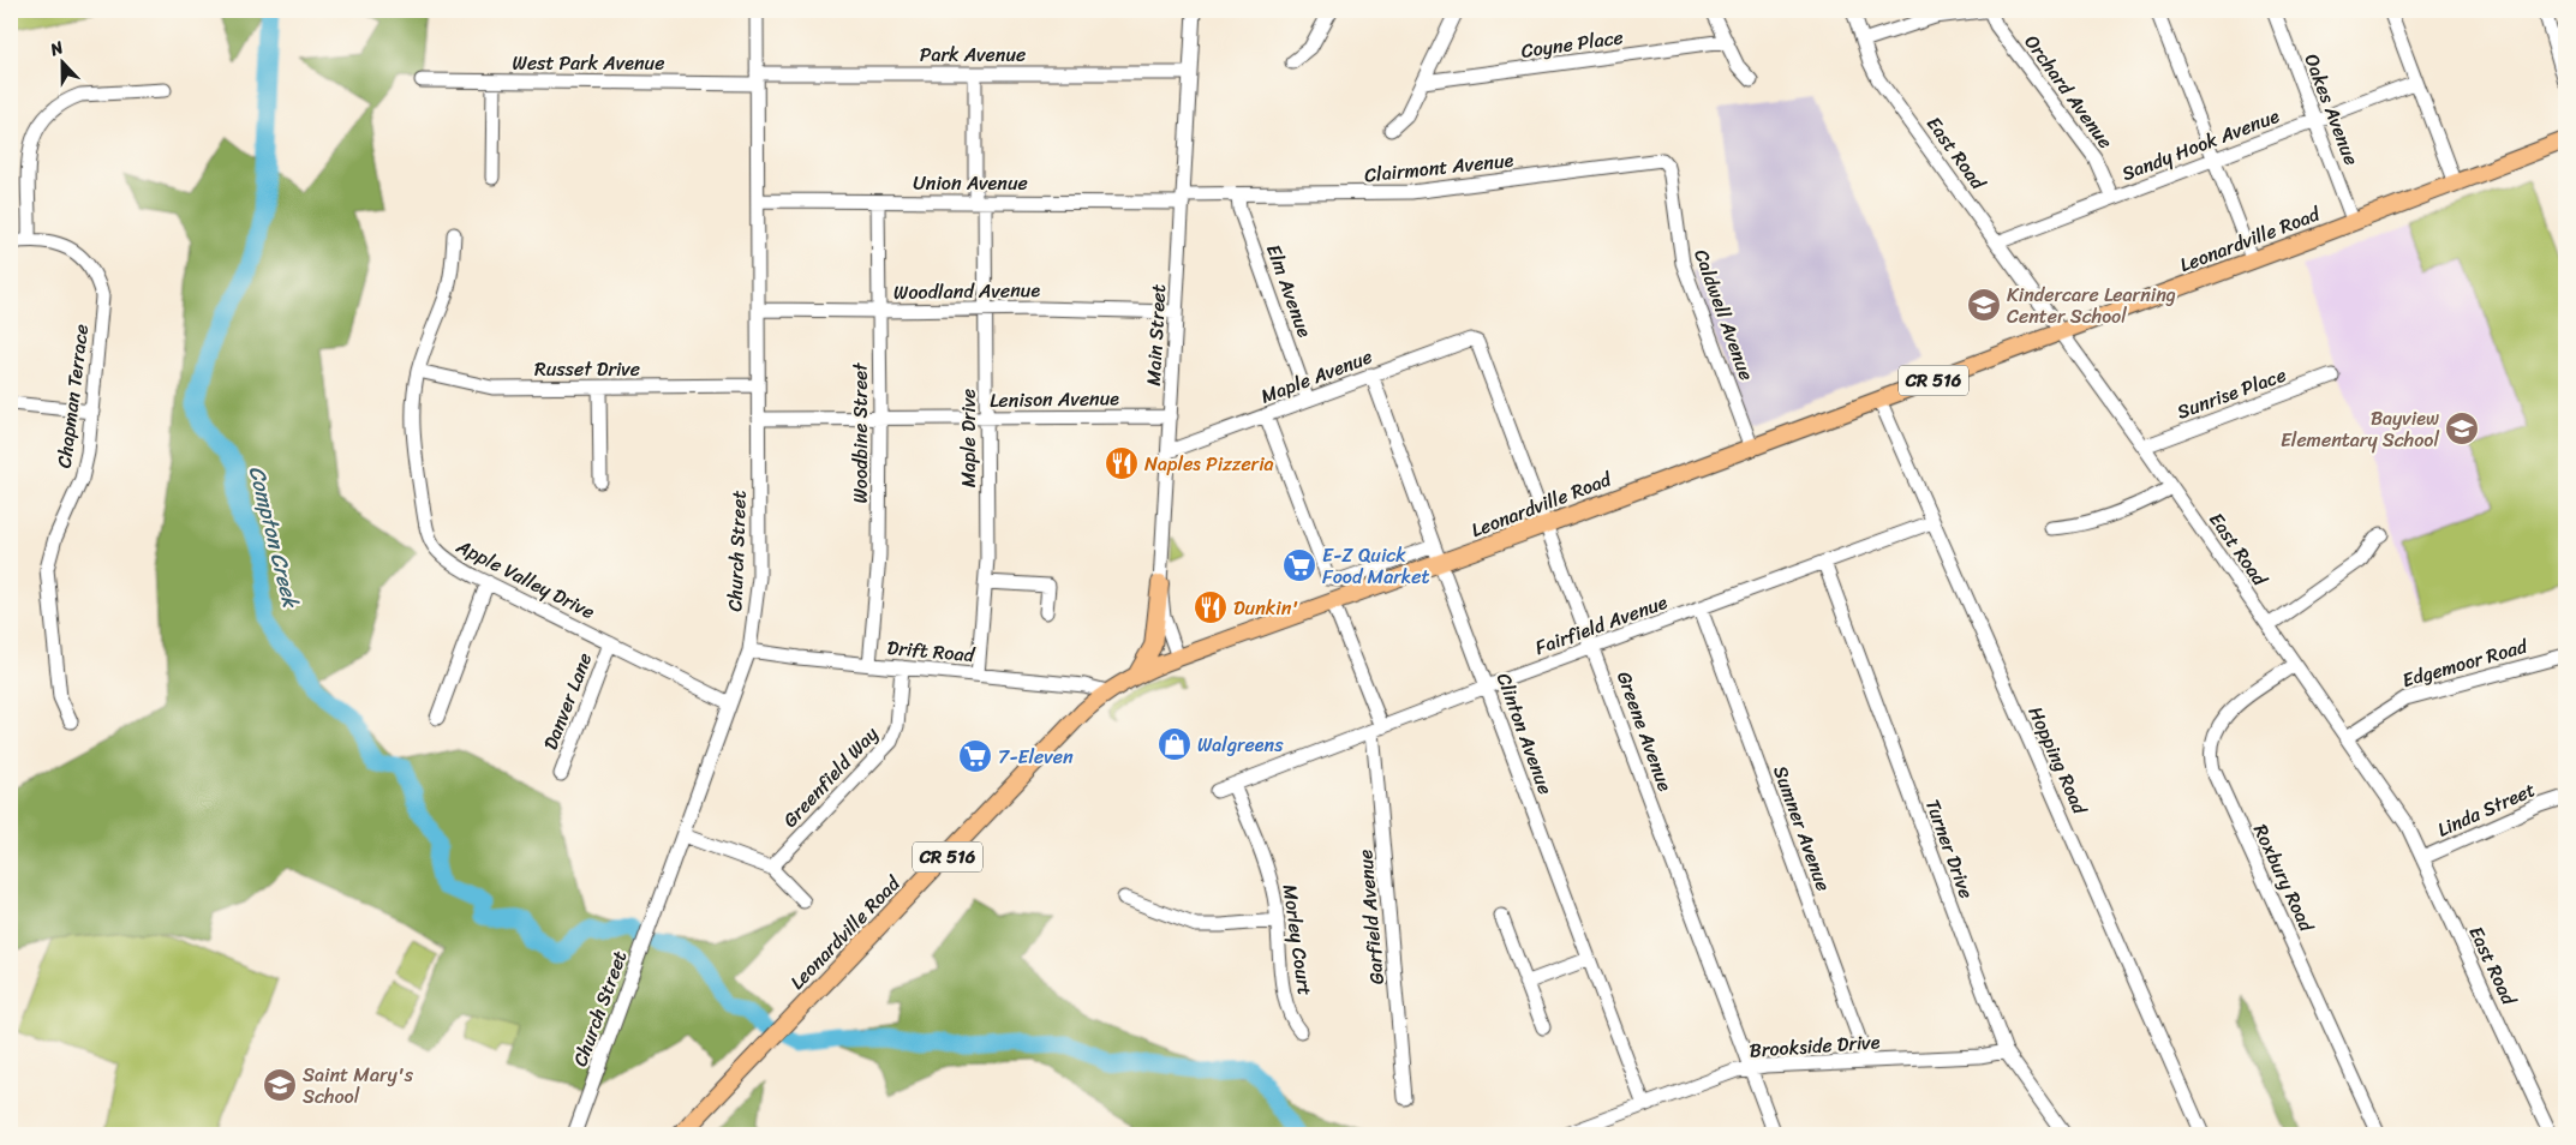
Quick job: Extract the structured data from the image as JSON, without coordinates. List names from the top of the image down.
{
  "streets": {
    "main road": ["Leonardville Road", "CR 516"],
    "street": [
      "Coyne Place",
      "Park Avenue",
      "West Park Avenue",
      "Orchard Avenue",
      "Oakes Avenue",
      "Sandy Hook Avenue",
      "East Road",
      "Clairmont Avenue",
      "Union Avenue",
      "Woodland Avenue",
      "Elm Avenue",
      "Caldwell Avenue",
      "Main Street",
      "Russet Drive",
      "Maple Avenue",
      "Sunrise Place",
      "Chapman Terrace",
      "Lenison Avenue",
      "Woodbine Street",
      "Maple Drive",
      "Church Street",
      "Apple Valley Drive",
      "Fairfield Avenue",
      "Drift Road",
      "Edgemoor Road",
      "Danver Lane",
      "Greene Avenue",
      "Clinton Avenue",
      "Hopping Road",
      "Greenfield Way",
      "Linda Street",
      "Sumner Avenue",
      "Turner Drive",
      "Roxbury Road",
      "Garfield Avenue",
      "Morley Court",
      "Brookside Drive"
    ]
  },
  "crossings": [
    ["Park Avenue", "West Park Avenue"],
    ["Park Avenue", "Main Street"],
    ["Park Avenue", "Maple Drive"],
    ["Park Avenue", "Church Street"],
    ["West Park Avenue", "Church Street"],
    ["Orchard Avenue", "Sandy Hook Avenue"],
    ["Oakes Avenue", "Sandy Hook Avenue"],
    ["Oakes Avenue", "Leonardville Road"],
    ["Sandy Hook Avenue", "East Road"],
    ["East Road", "Leonardville Road"],
    ["East Road", "Sunrise Place"],
    ["East Road", "Edgemoor Road"],
    ["East Road", "Linda Street"],
    ["East Road", "Roxbury Road"],
    ["Clairmont Avenue", "Union Avenue"],
    ["Clairmont Avenue", "Elm Avenue"],
    ["Clairmont Avenue", "Caldwell Avenue"],
    ["Clairmont Avenue", "Main Street"],
    ["Union Avenue", "Main Street"],
    ["Union Avenue", "Woodbine Street"],
    ["Union Avenue", "Maple Drive"],
    ["Union Avenue", "Church Street"],
    ["Leonardville Road", "Caldwell Avenue"],
    ["Leonardville Road", "Main Street"],
    ["Leonardville Road", "Drift Road"],
    ["Leonardville Road", "Greene Avenue"],
    ["Leonardville Road", "Clinton Avenue"],
    ["Leonardville Road", "Hopping Road"],
    ["Leonardville Road", "Garfield Avenue"],
    ["Woodland Avenue", "Main Street"],
    ["Woodland Avenue", "Woodbine Street"],
    ["Woodland Avenue", "Maple Drive"],
    ["Woodland Avenue", "Church Street"],
    ["Elm Avenue", "Maple Avenue"],
    ["Main Street", "Maple Avenue"],
    ["Main Street", "Lenison Avenue"],
    ["Russet Drive", "Church Street"],
    ["Russet Drive", "Apple Valley Drive"],
    ["Maple Avenue", "Greene Avenue"],
    ["Maple Avenue", "Clinton Avenue"],
    ["Lenison Avenue", "Woodbine Street"],
    ["Lenison Avenue", "Maple Drive"],
    ["Lenison Avenue", "Church Street"],
    ["Woodbine Street", "Drift Road"],
    ["Maple Drive", "Drift Road"],
    ["Church Street", "Apple Valley Drive"],
    ["Church Street", "Drift Road"],
    ["Apple Valley Drive", "Danver Lane"],
    ["Fairfield Avenue", "Greene Avenue"],
    ["Fairfield Avenue", "Clinton Avenue"],
    ["Fairfield Avenue", "Hopping Road"],
    ["Fairfield Avenue", "Sumner Avenue"],
    ["Fairfield Avenue", "Turner Drive"],
    ["Fairfield Avenue", "Garfield Avenue"],
    ["Fairfield Avenue", "Morley Court"],
    ["Drift Road", "Greenfield Way"],
    ["Greene Avenue", "Brookside Drive"],
    ["Clinton Avenue", "Brookside Drive"],
    ["Sumner Avenue", "Brookside Drive"],
    ["Turner Drive", "Brookside Drive"]
  ],
  "water": ["Compton Creek"],
  "places": {
    "school or university": ["Kindercare Learning Center School", "Bayview Elementary School", "Saint Mary's School"],
    "restaurant": ["Naples Pizzeria", "Dunkin'"],
    "supermarket": ["E-Z Quick Food Market", "7-Eleven"],
    "shop": ["Walgreens"]
  },
  "north": "top"
}
